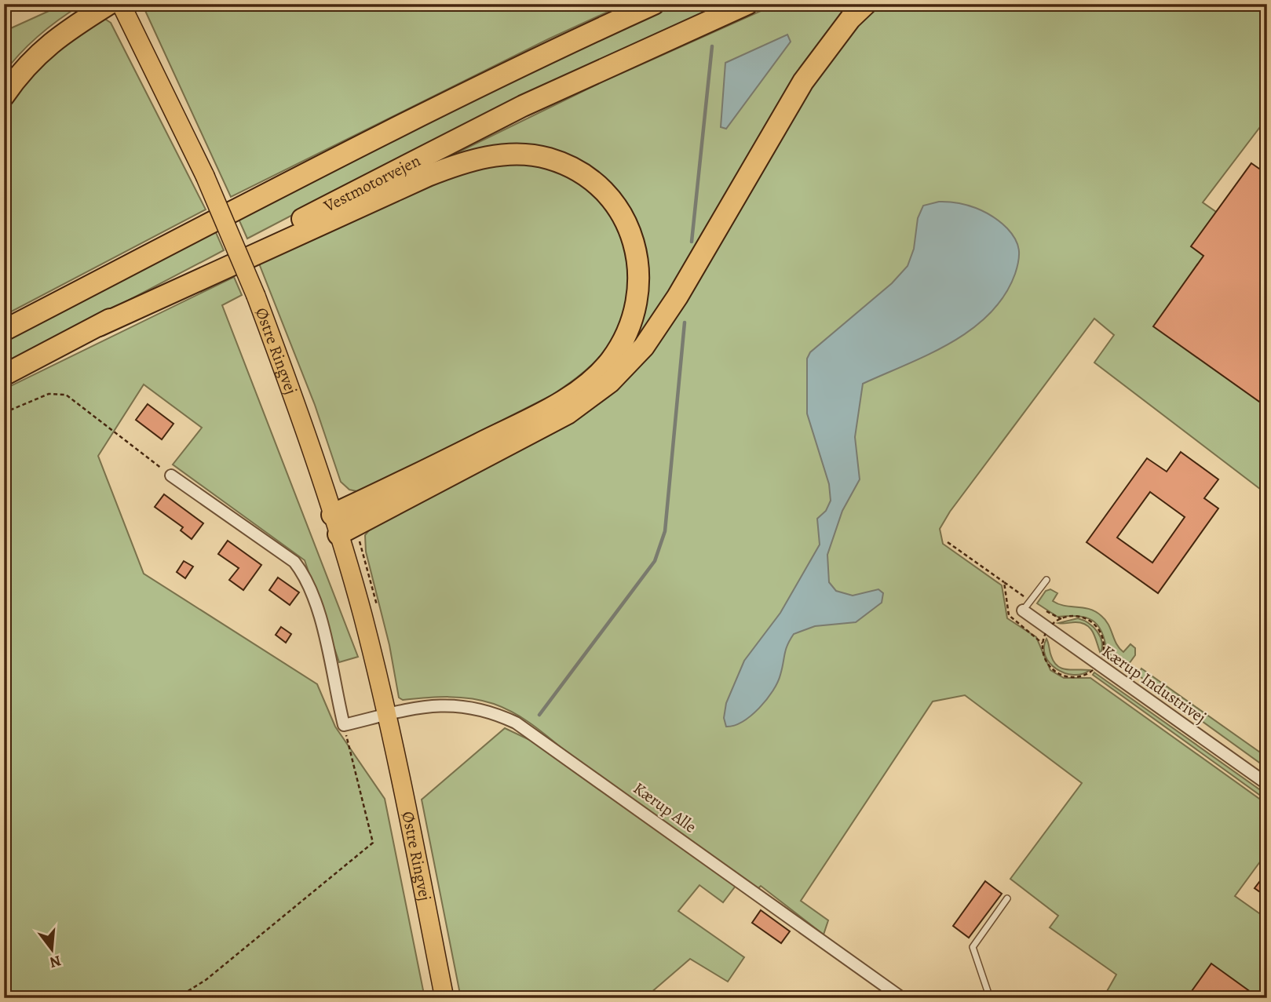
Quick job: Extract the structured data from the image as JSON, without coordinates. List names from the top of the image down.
{
  "streets": {
    "highway": ["Vestmotorvejen"],
    "main road": ["Østre Ringvej"],
    "street": ["Kærup Industrivej", "Kærup Alle"]
  },
  "crossings": [
    ["Østre Ringvej", "Kærup Alle"]
  ],
  "north": "bottom"
}
